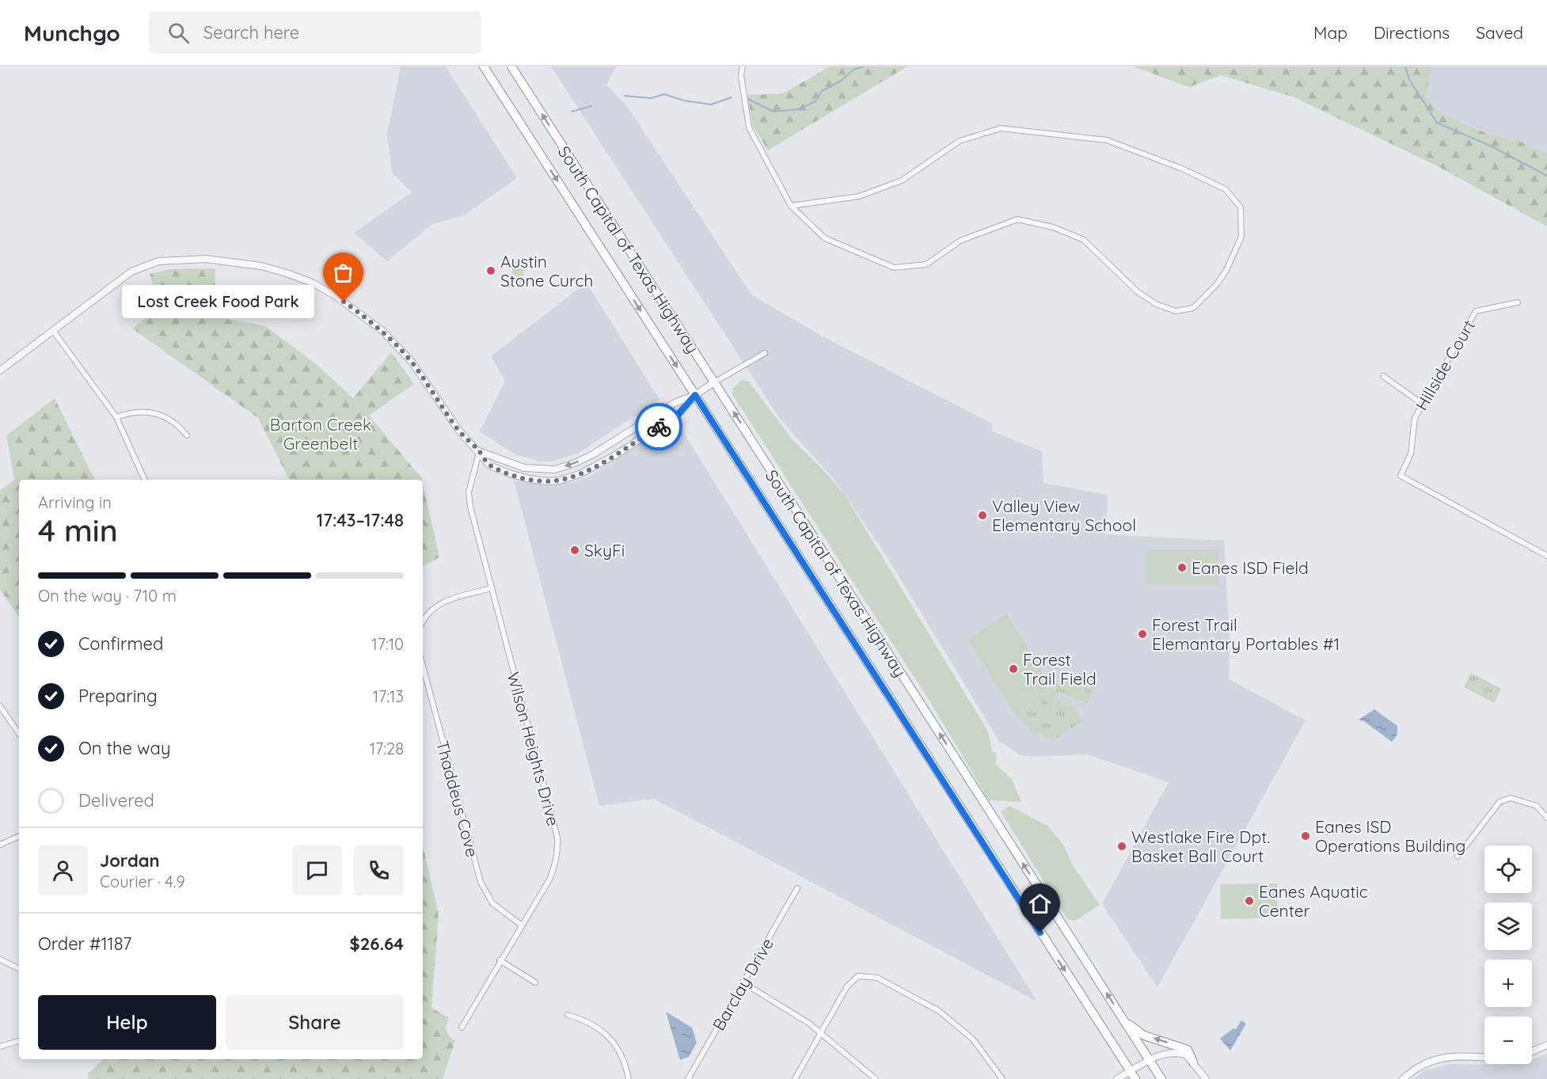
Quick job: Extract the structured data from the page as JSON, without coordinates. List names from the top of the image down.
{
  "streets": {
    "highway": ["South Capital of Texas Highway"],
    "street": [
      "Hillside Court",
      "Wilson Heights Drive",
      "Thaddeus Cove",
      "Barclay Drive"
    ]
  },
  "crossings": [
    ["Wilson Heights Drive", "Thaddeus Cove"]
  ],
  "parks": ["Barton Creek Greenbelt"],
  "places": [
    "Austin Stone Curch",
    "Lost Creek Food Park",
    "Valley View Elementary School",
    "SkyFi",
    "Eanes ISD Field",
    "Forest Trail Elemantary Portables #1",
    "Forest Trail Field",
    "Eanes ISD Operations Building",
    "Westlake Fire Dpt. Basket Ball Court",
    "Eanes Aquatic Center"
  ],
  "page": {
    "header": "Munchgo",
    "search": "Search here",
    "nav": ["Map", "Directions", "Saved"],
    "bubble": "Lost Creek Food Park",
    "heading": ["4 min", "Arriving in", "17:43–17:48"],
    "panel": [
      "Jordan",
      "Courier · 4.9",
      "Order #1187",
      "$26.64"
    ],
    "bar": "On the way · 710 m",
    "list": [
      ["Confirmed", "17:10"],
      ["Preparing", "17:13"],
      ["On the way", "17:28"],
      "Delivered"
    ],
    "map_buttons": ["+", "−"],
    "buttons": ["Help", "Share"]
  }
}
